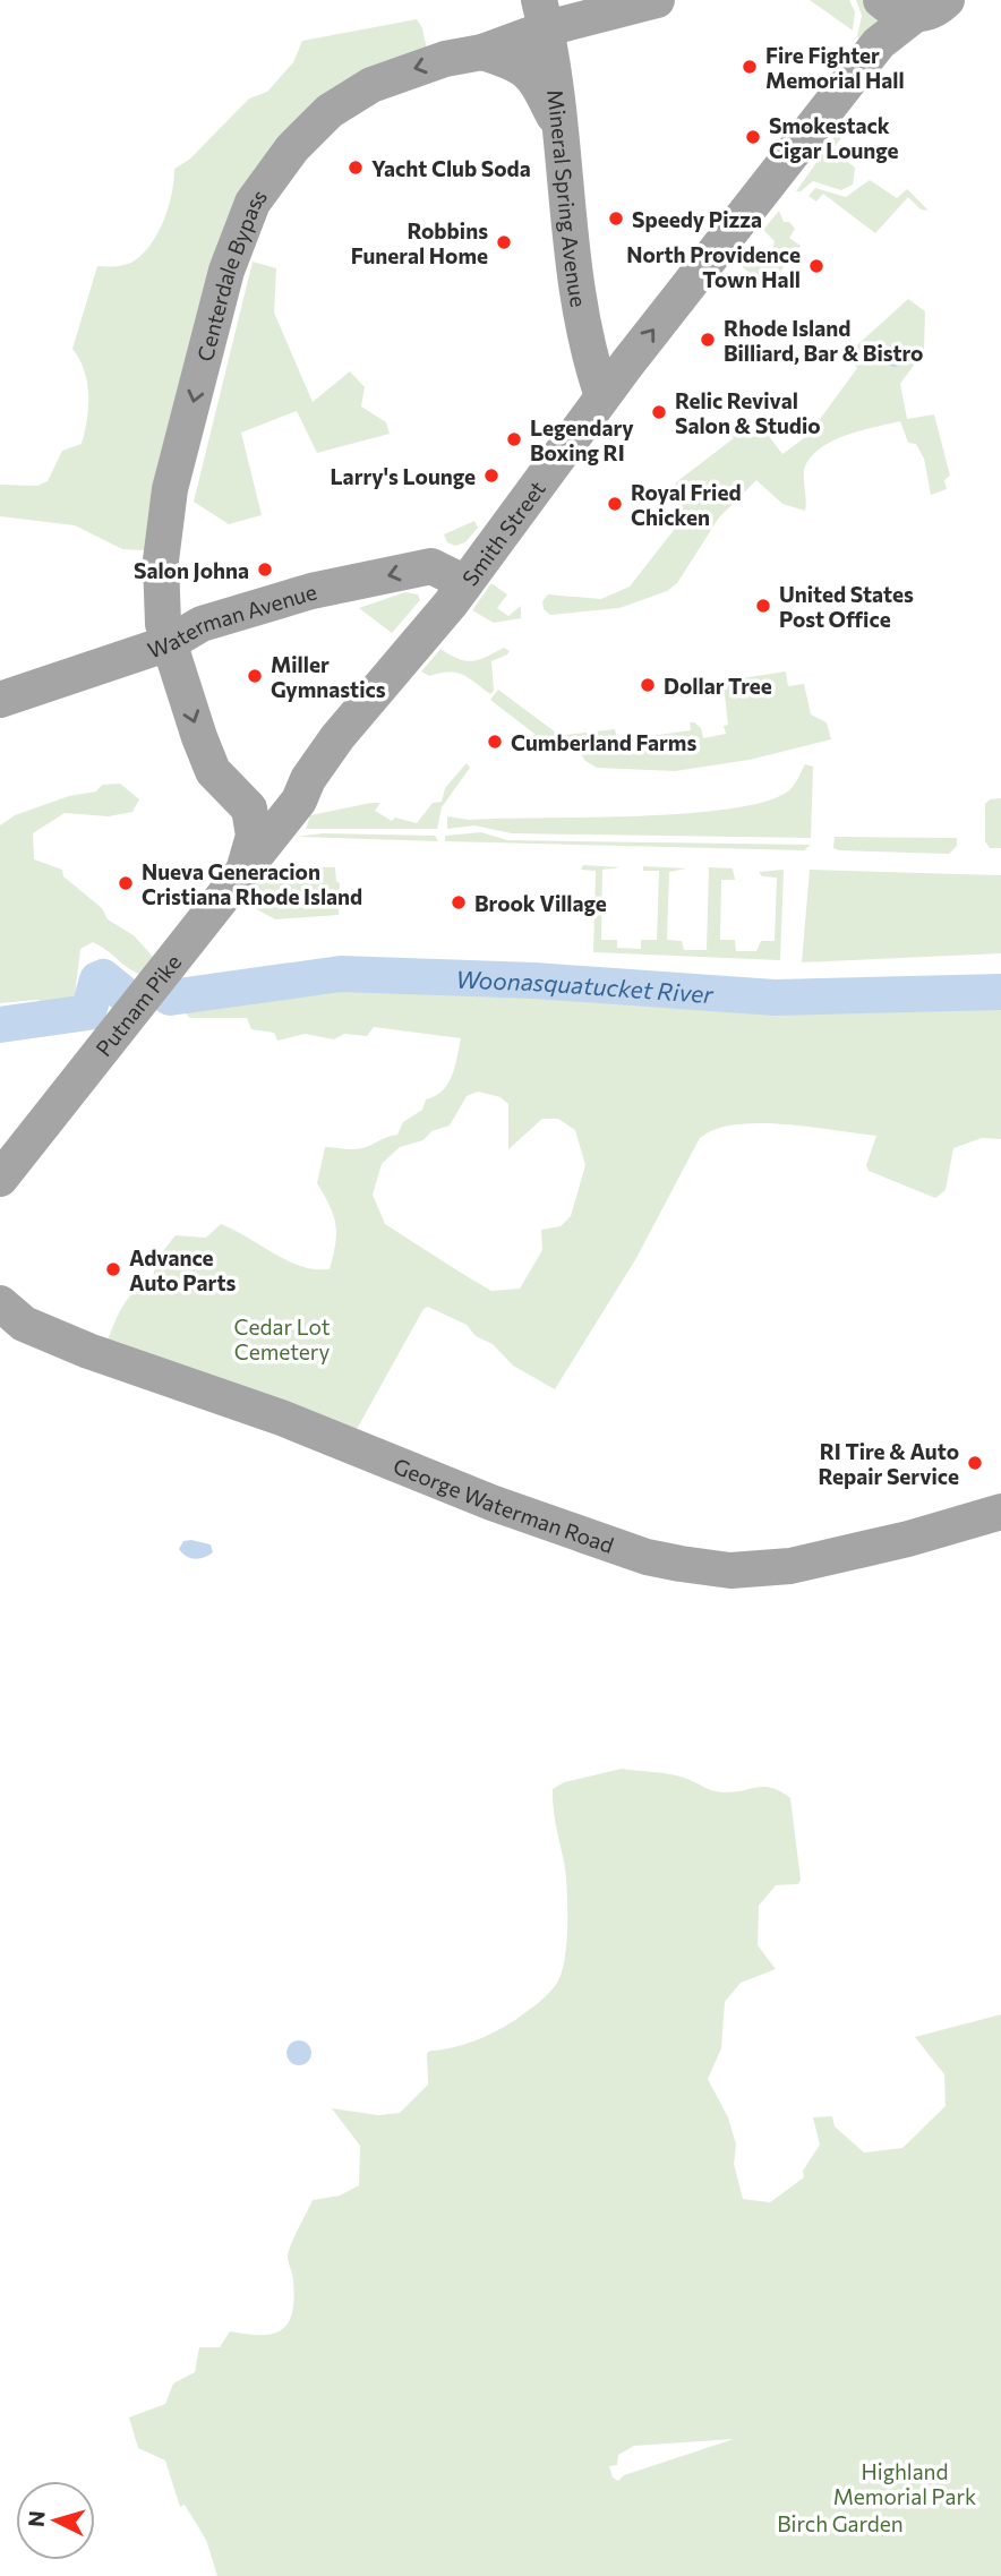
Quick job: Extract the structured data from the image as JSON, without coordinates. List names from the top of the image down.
{
  "streets": {
    "main road": [
      "Mineral Spring Avenue",
      "Centerdale Bypass",
      "Smith Street",
      "Waterman Avenue",
      "Putnam Pike",
      "George Waterman Road"
    ]
  },
  "crossings": [
    ["Mineral Spring Avenue", "Centerdale Bypass"],
    ["Mineral Spring Avenue", "Smith Street"],
    ["Centerdale Bypass", "Smith Street"],
    ["Centerdale Bypass", "Waterman Avenue"],
    ["Centerdale Bypass", "Putnam Pike"],
    ["Smith Street", "Waterman Avenue"],
    ["Smith Street", "Putnam Pike"]
  ],
  "one_way": ["Centerdale Bypass", "Smith Street", "Waterman Avenue"],
  "water": ["Woonasquatucket River"],
  "parks": ["Cedar Lot Cemetery", "Highland Memorial Park", "Birch Garden"],
  "places": [
    "Fire Fighter Memorial Hall",
    "Smokestack Cigar Lounge",
    "Yacht Club Soda",
    "Speedy Pizza",
    "Robbins Funeral Home",
    "North Providence Town Hall",
    "Rhode Island Billiard, Bar & Bistro",
    "Relic Revival Salon & Studio",
    "Legendary Boxing RI",
    "Larry's Lounge",
    "Royal Fried Chicken",
    "Salon Johna",
    "United States Post Office",
    "Miller Gymnastics",
    "Dollar Tree",
    "Cumberland Farms",
    "Nueva Generacion Cristiana Rhode Island",
    "Brook Village",
    "Advance Auto Parts",
    "RI Tire & Auto Repair Service"
  ],
  "north": "left"
}
